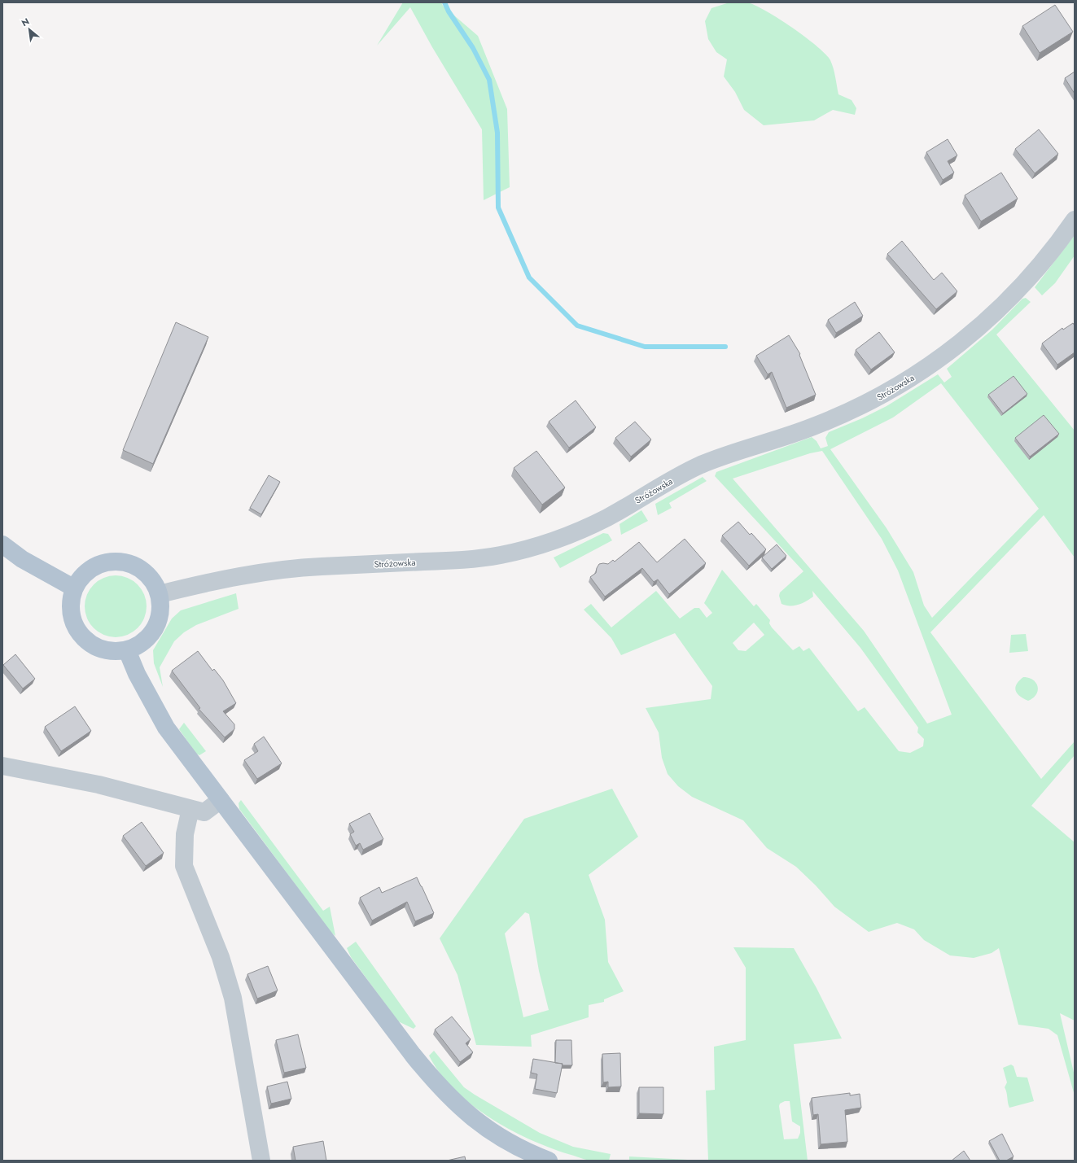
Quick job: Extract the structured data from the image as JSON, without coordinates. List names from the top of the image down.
{
  "streets": {
    "street": ["Stróżowska"]
  },
  "north": "top left"
}
